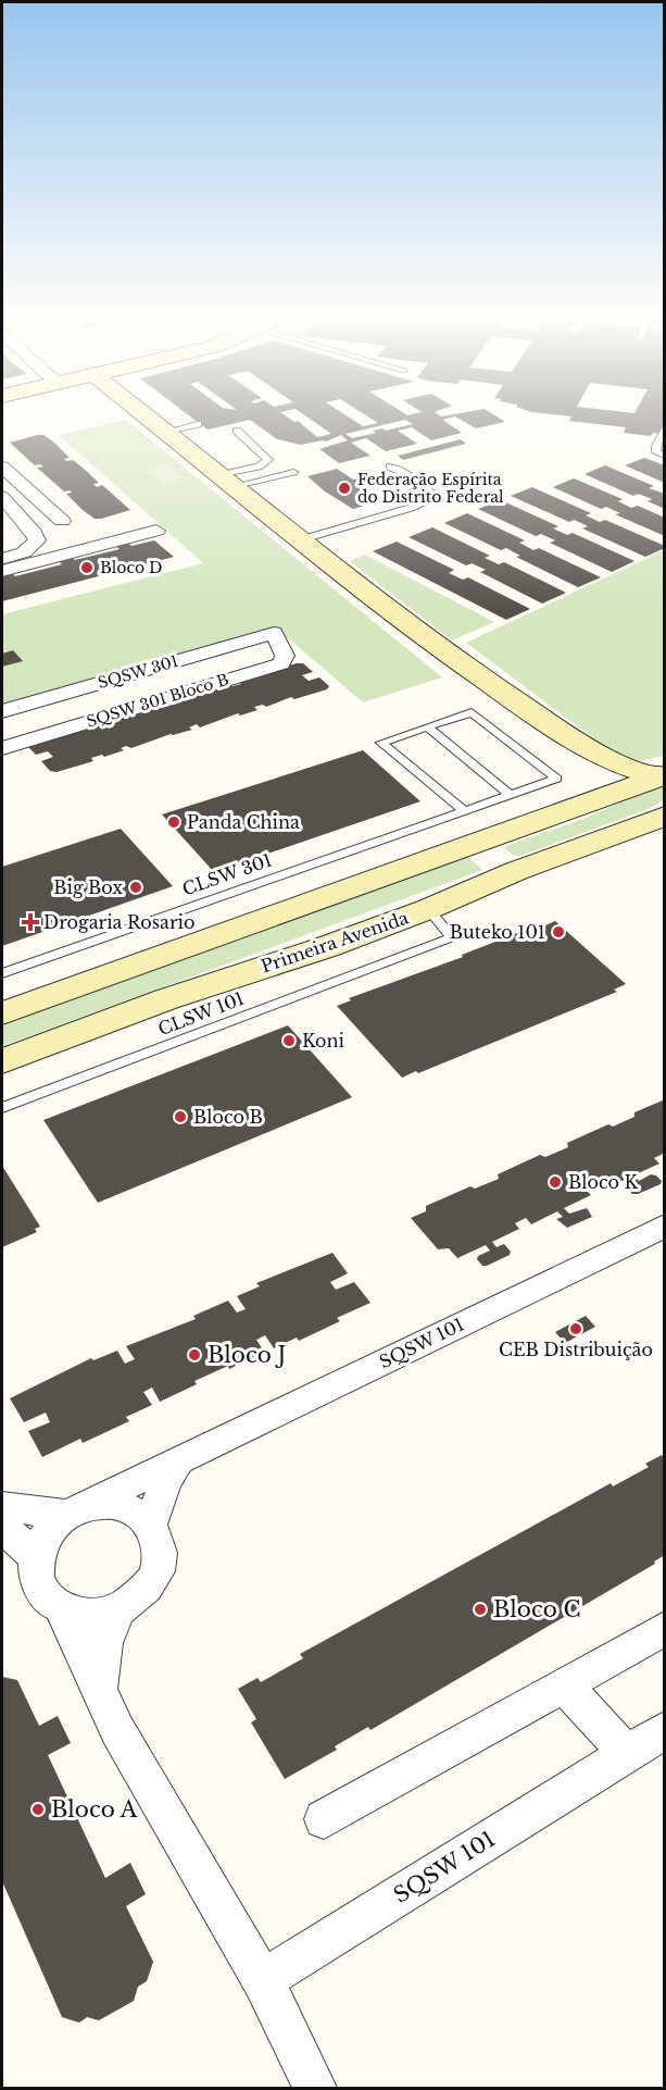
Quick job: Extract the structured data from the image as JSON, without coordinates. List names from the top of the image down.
{
  "streets": {
    "street": [
      "SQSW 301",
      "SQSW 301 Bloco B",
      "Primeira Avenida",
      "SQSW 101"
    ],
    "lane": ["CLSW 301", "CLSW 101"]
  },
  "crossings": [
    ["SQSW 301", "SQSW 301 Bloco B"],
    ["Primeira Avenida", "CLSW 101"]
  ],
  "places": {
    "other": [
      "Federação Espírita do Distrito Federal",
      "Bloco D",
      "Panda China",
      "Big Box",
      "Buteko 101",
      "Koni",
      "Bloco B",
      "Bloco K",
      "CEB Distribuição",
      "Bloco J",
      "Bloco C",
      "Bloco A"
    ],
    "health": ["Drogaria Rosario"]
  }
}
